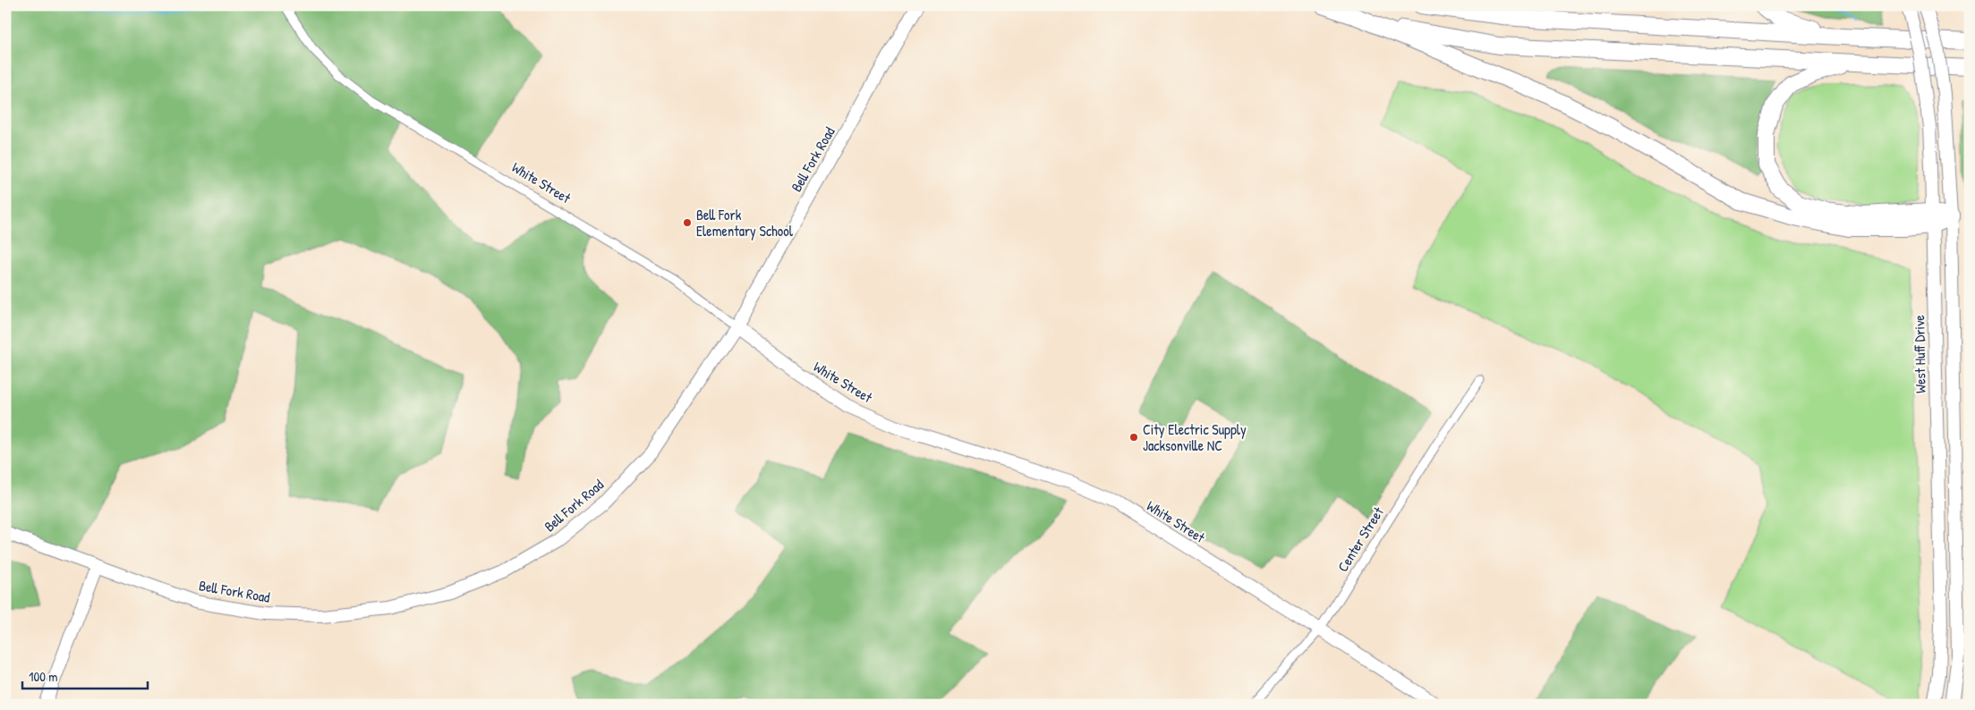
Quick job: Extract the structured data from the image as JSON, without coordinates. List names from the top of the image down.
{
  "streets": {
    "street": [
      "Bell Fork Road",
      "White Street",
      "West Huff Drive",
      "Center Street"
    ]
  },
  "crossings": [
    ["Bell Fork Road", "White Street"],
    ["White Street", "Center Street"]
  ],
  "places": ["Bell Fork Elementary School", "City Electric Supply Jacksonville NC"],
  "scale_bar": "100 m"
}
